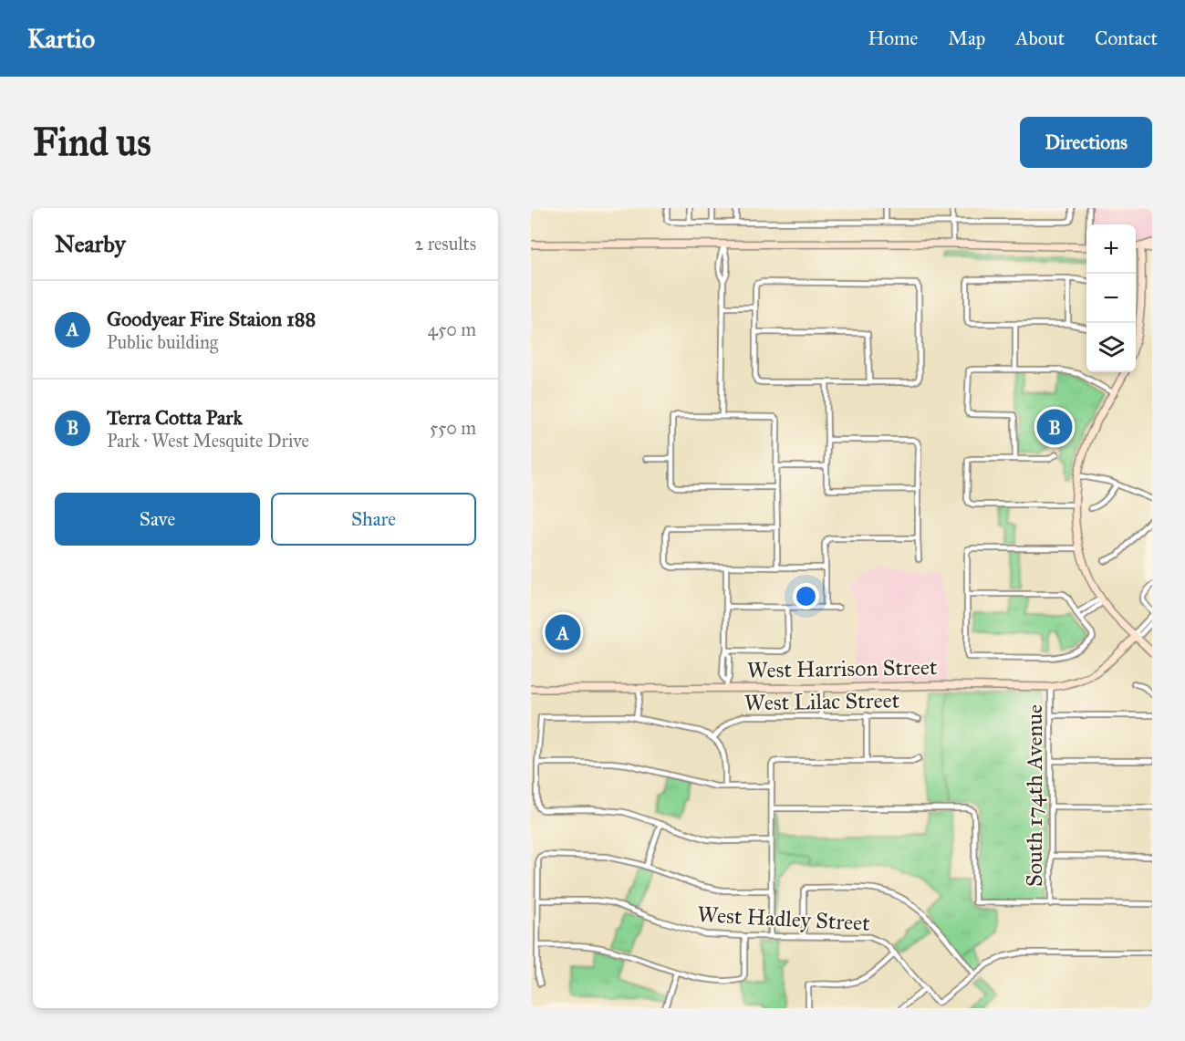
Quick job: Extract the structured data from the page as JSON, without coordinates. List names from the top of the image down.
{
  "streets": {
    "street": [
      "West Harrison Street",
      "West Lilac Street",
      "South 174th Avenue",
      "West Hadley Street"
    ]
  },
  "crossings": [
    ["West Harrison Street", "South 174th Avenue"]
  ],
  "page": {
    "header": "Kartio",
    "nav": [
      "Home",
      "Map",
      "About",
      "Contact"
    ],
    "buttons": [
      "Directions",
      ["Save", "Share"]
    ],
    "title": "Find us",
    "heading": ["Nearby", "2 results"],
    "map_buttons": ["+", "−"],
    "list": [
      {
        "mark": "A",
        "name": "Goodyear Fire Staion 188",
        "note": "Public building",
        "value": "450 m"
      },
      {
        "mark": "B",
        "name": "Terra Cotta Park",
        "note": "Park · West Mesquite Drive",
        "value": "550 m"
      }
    ],
    "pins": ["B", "A"]
  }
}
